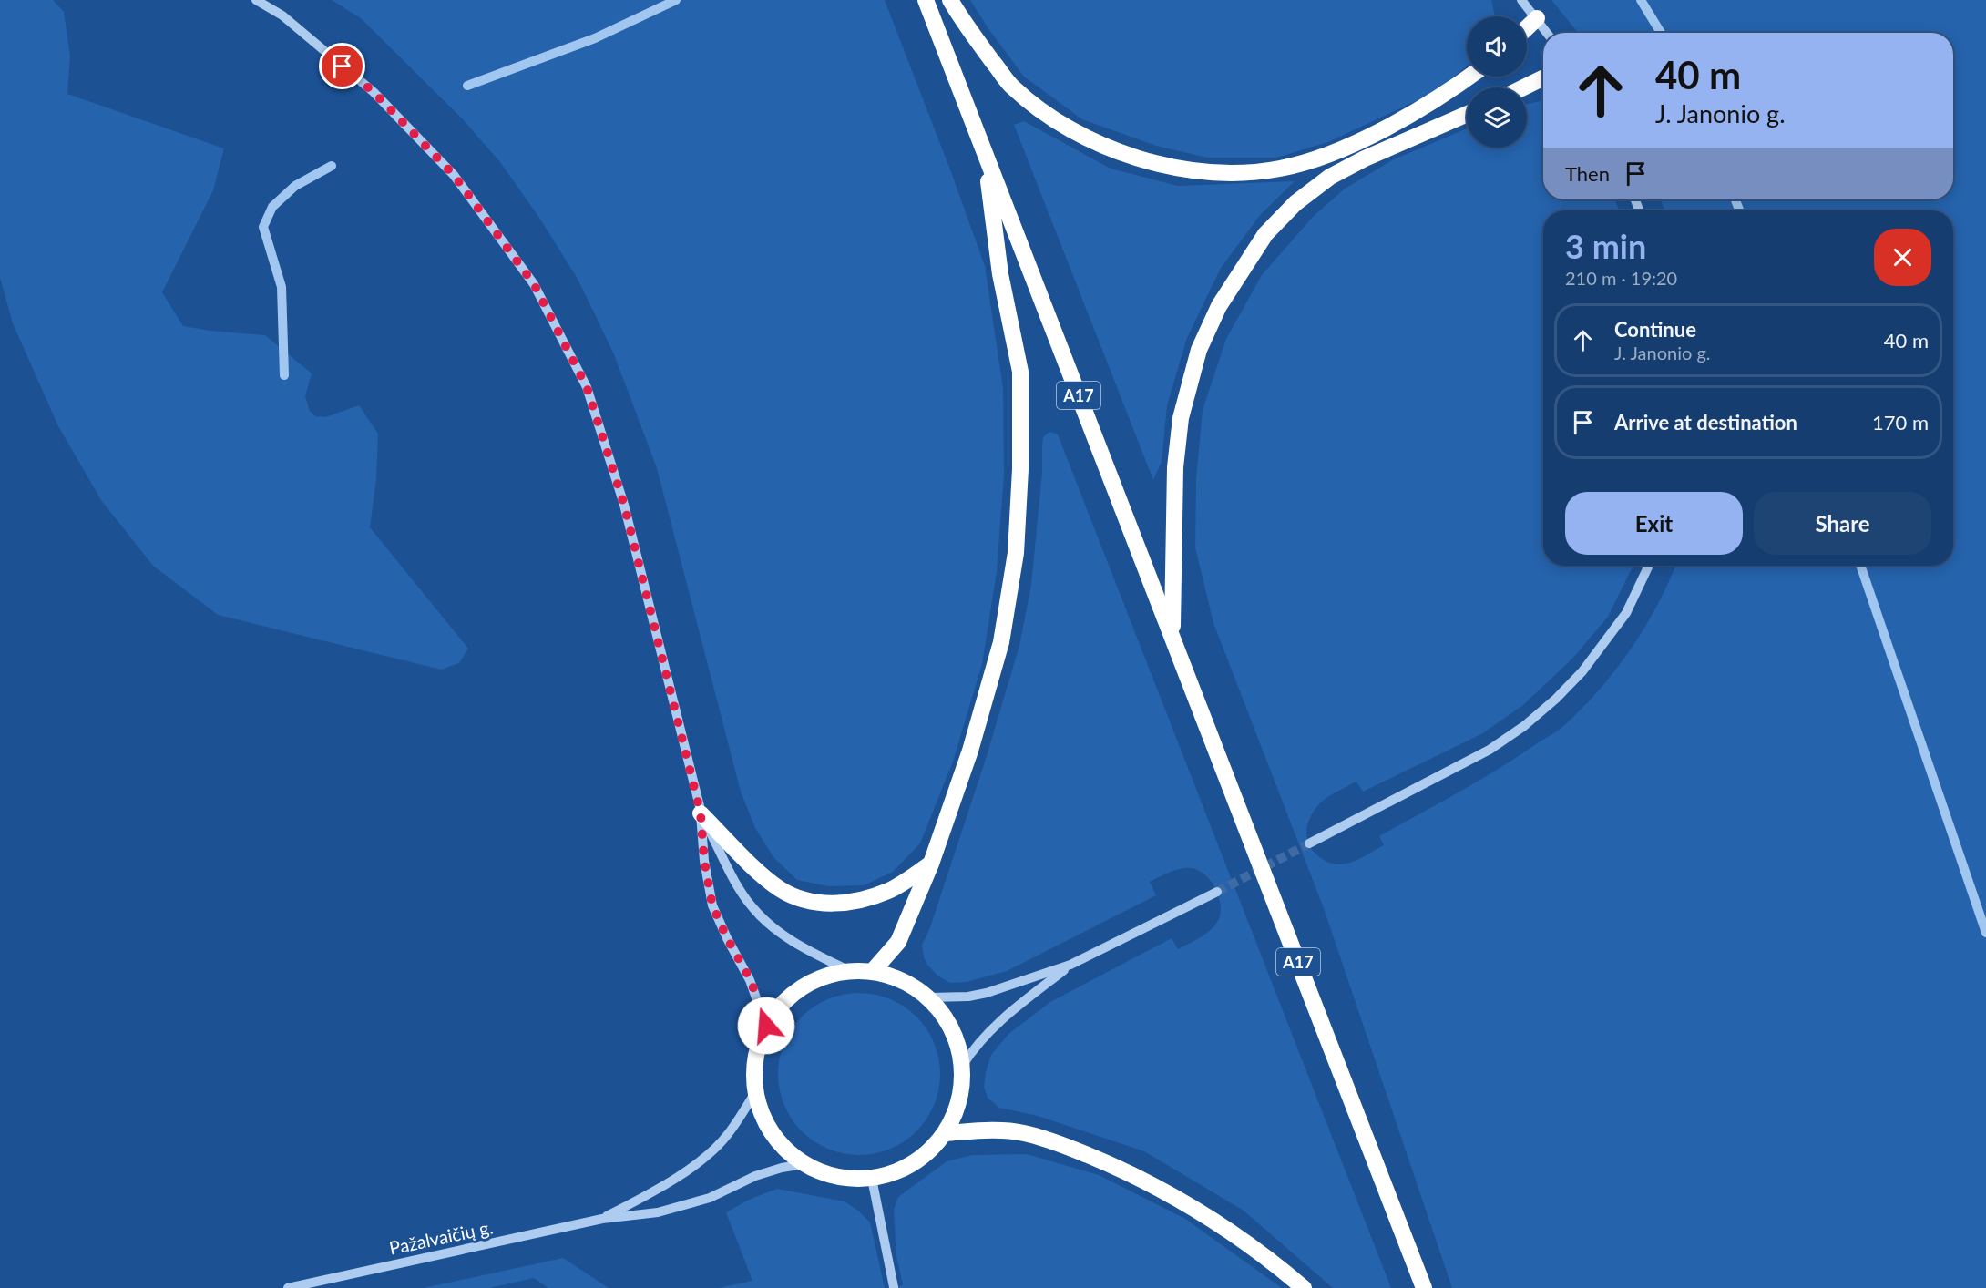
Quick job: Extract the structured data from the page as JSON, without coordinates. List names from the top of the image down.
{
  "streets": {
    "highway": ["A17"],
    "street": ["Pažalvaičių g."]
  },
  "page": {
    "turn": ["40 m", "J. Janonio g."],
    "then": "Then",
    "heading": ["3 min", "210 m · 19:20"],
    "list": [
      {
        "name": "Continue",
        "note": "J. Janonio g.",
        "value": "40 m"
      },
      {
        "name": "Arrive at destination",
        "value": "170 m"
      }
    ],
    "buttons": ["Exit", "Share"]
  }
}
